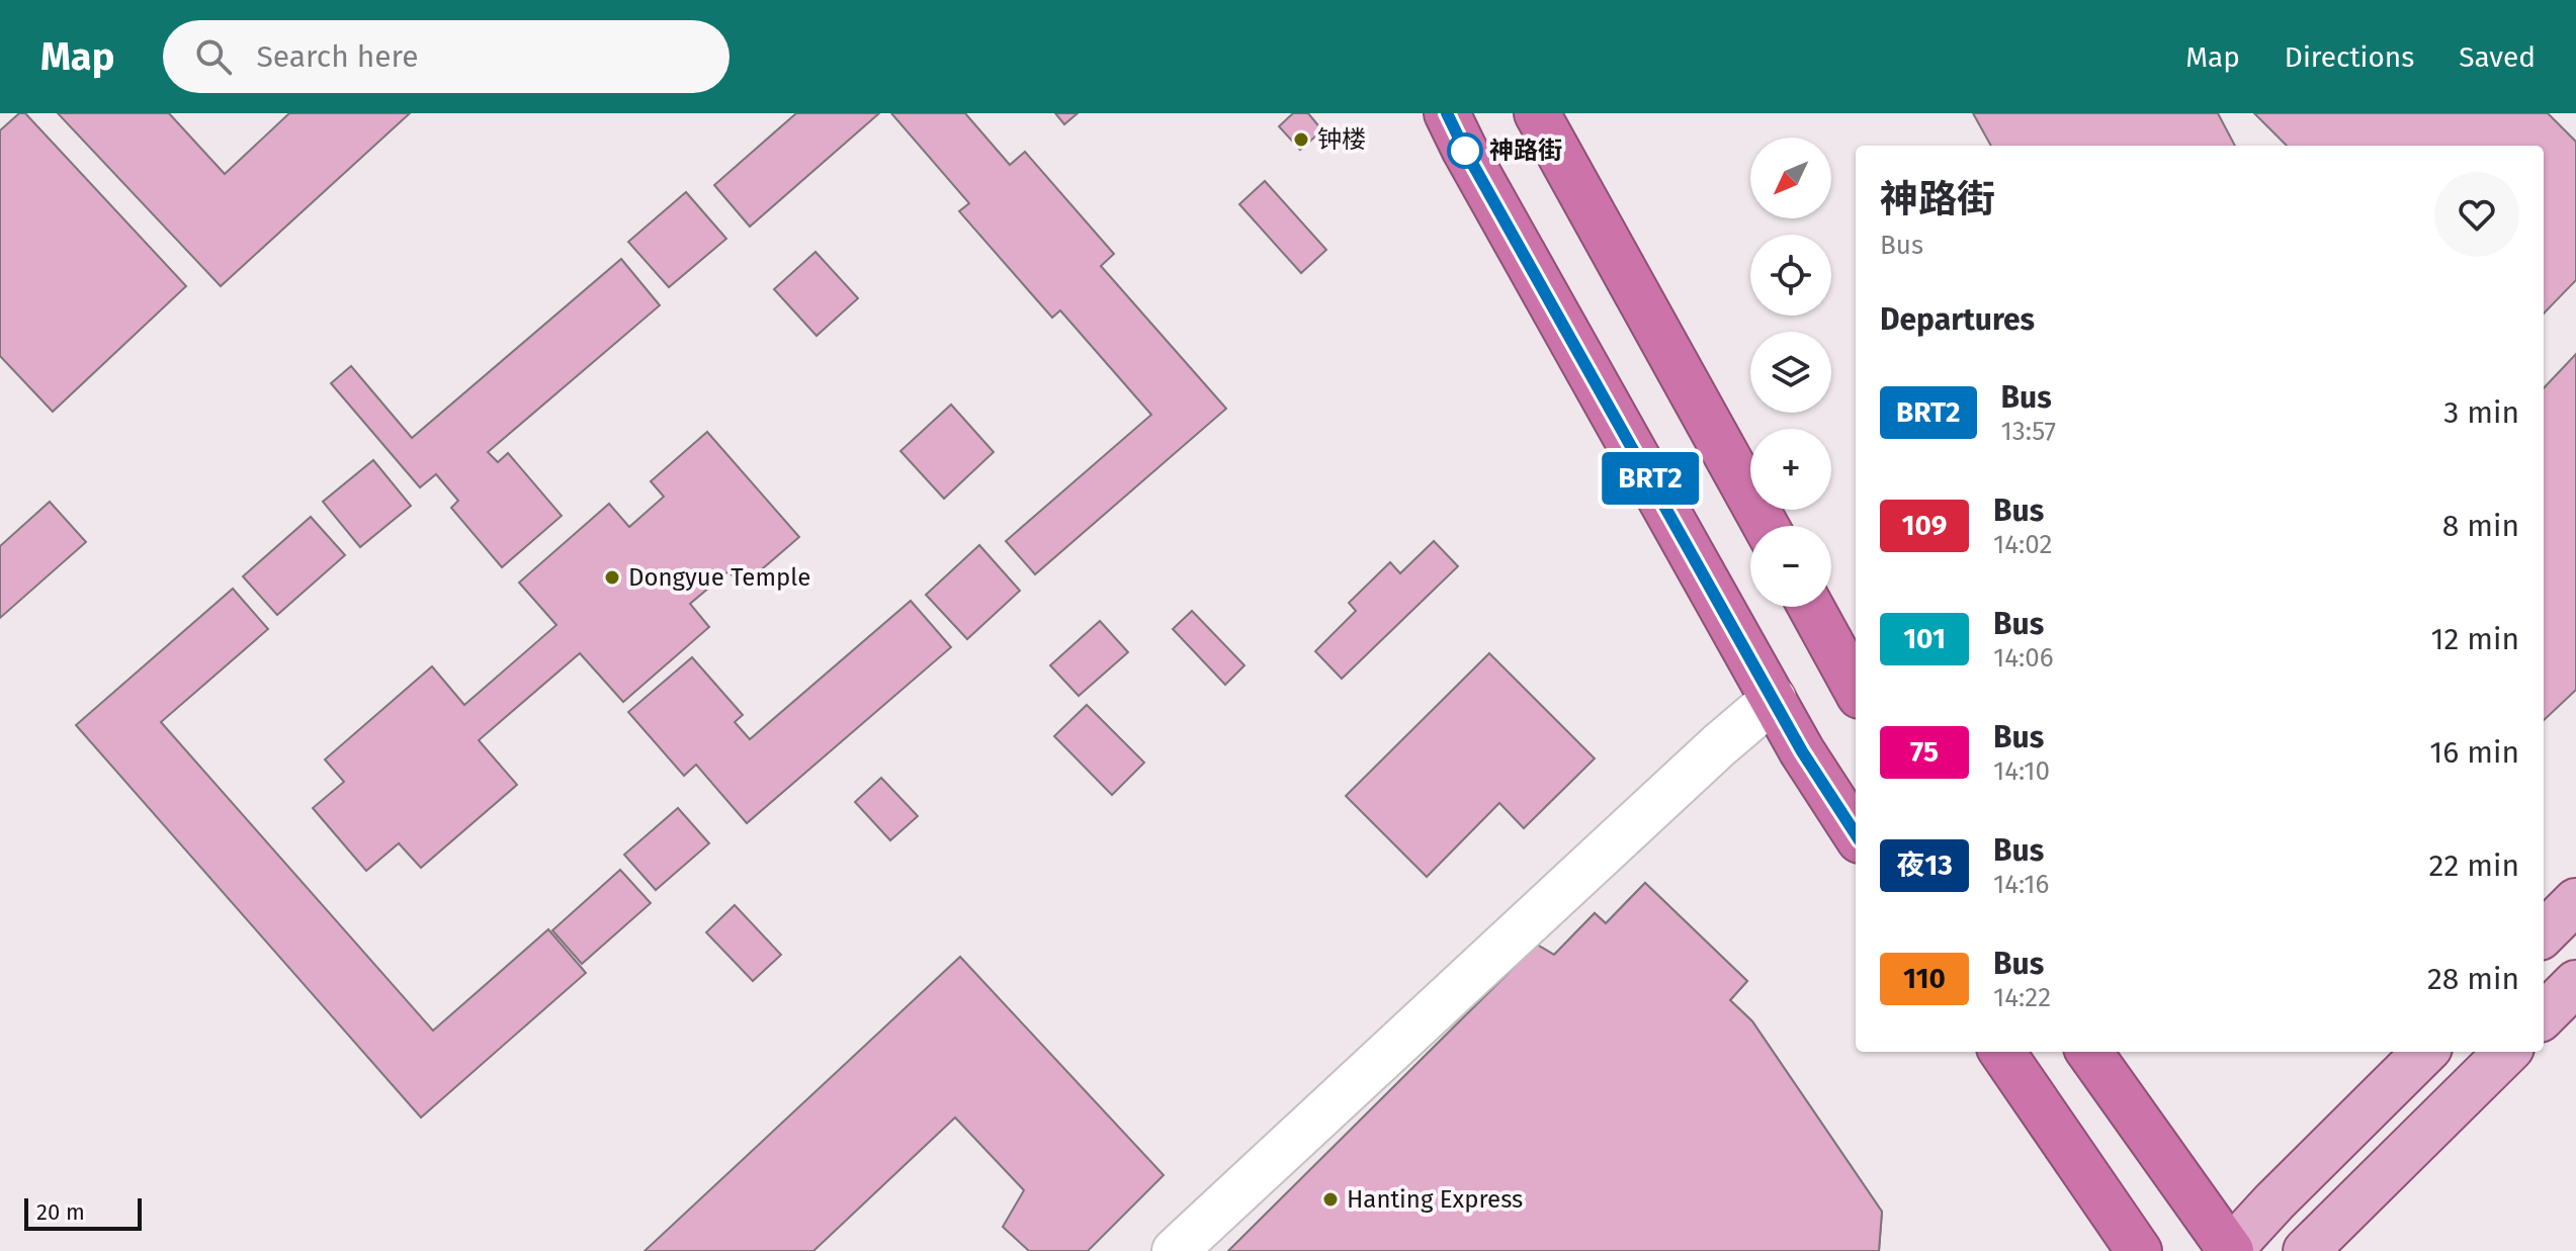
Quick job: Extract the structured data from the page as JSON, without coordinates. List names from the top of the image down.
{
  "places": [
    "钟楼",
    "神路街",
    "Dongyue Temple",
    "Hanting Express"
  ],
  "lines": ["bus line BRT2"],
  "scale_bar": "20 m",
  "north": "bottom left",
  "page": {
    "header": "Map",
    "search": "Search here",
    "nav": ["Map", "Directions", "Saved"],
    "on_map": "BRT2",
    "map_buttons": ["+", "−"],
    "heading": [
      ["神路街", "Bus"],
      "Departures"
    ],
    "list": [
      {
        "mark": "BRT2",
        "name": "Bus",
        "note": "13:57",
        "value": "3 min"
      },
      {
        "mark": "109",
        "name": "Bus",
        "note": "14:02",
        "value": "8 min"
      },
      {
        "mark": "101",
        "name": "Bus",
        "note": "14:06",
        "value": "12 min"
      },
      {
        "mark": "75",
        "name": "Bus",
        "note": "14:10",
        "value": "16 min"
      },
      {
        "mark": "夜13",
        "name": "Bus",
        "note": "14:16",
        "value": "22 min"
      },
      {
        "mark": "110",
        "name": "Bus",
        "note": "14:22",
        "value": "28 min"
      }
    ],
    "scale": "20 m"
  }
}
